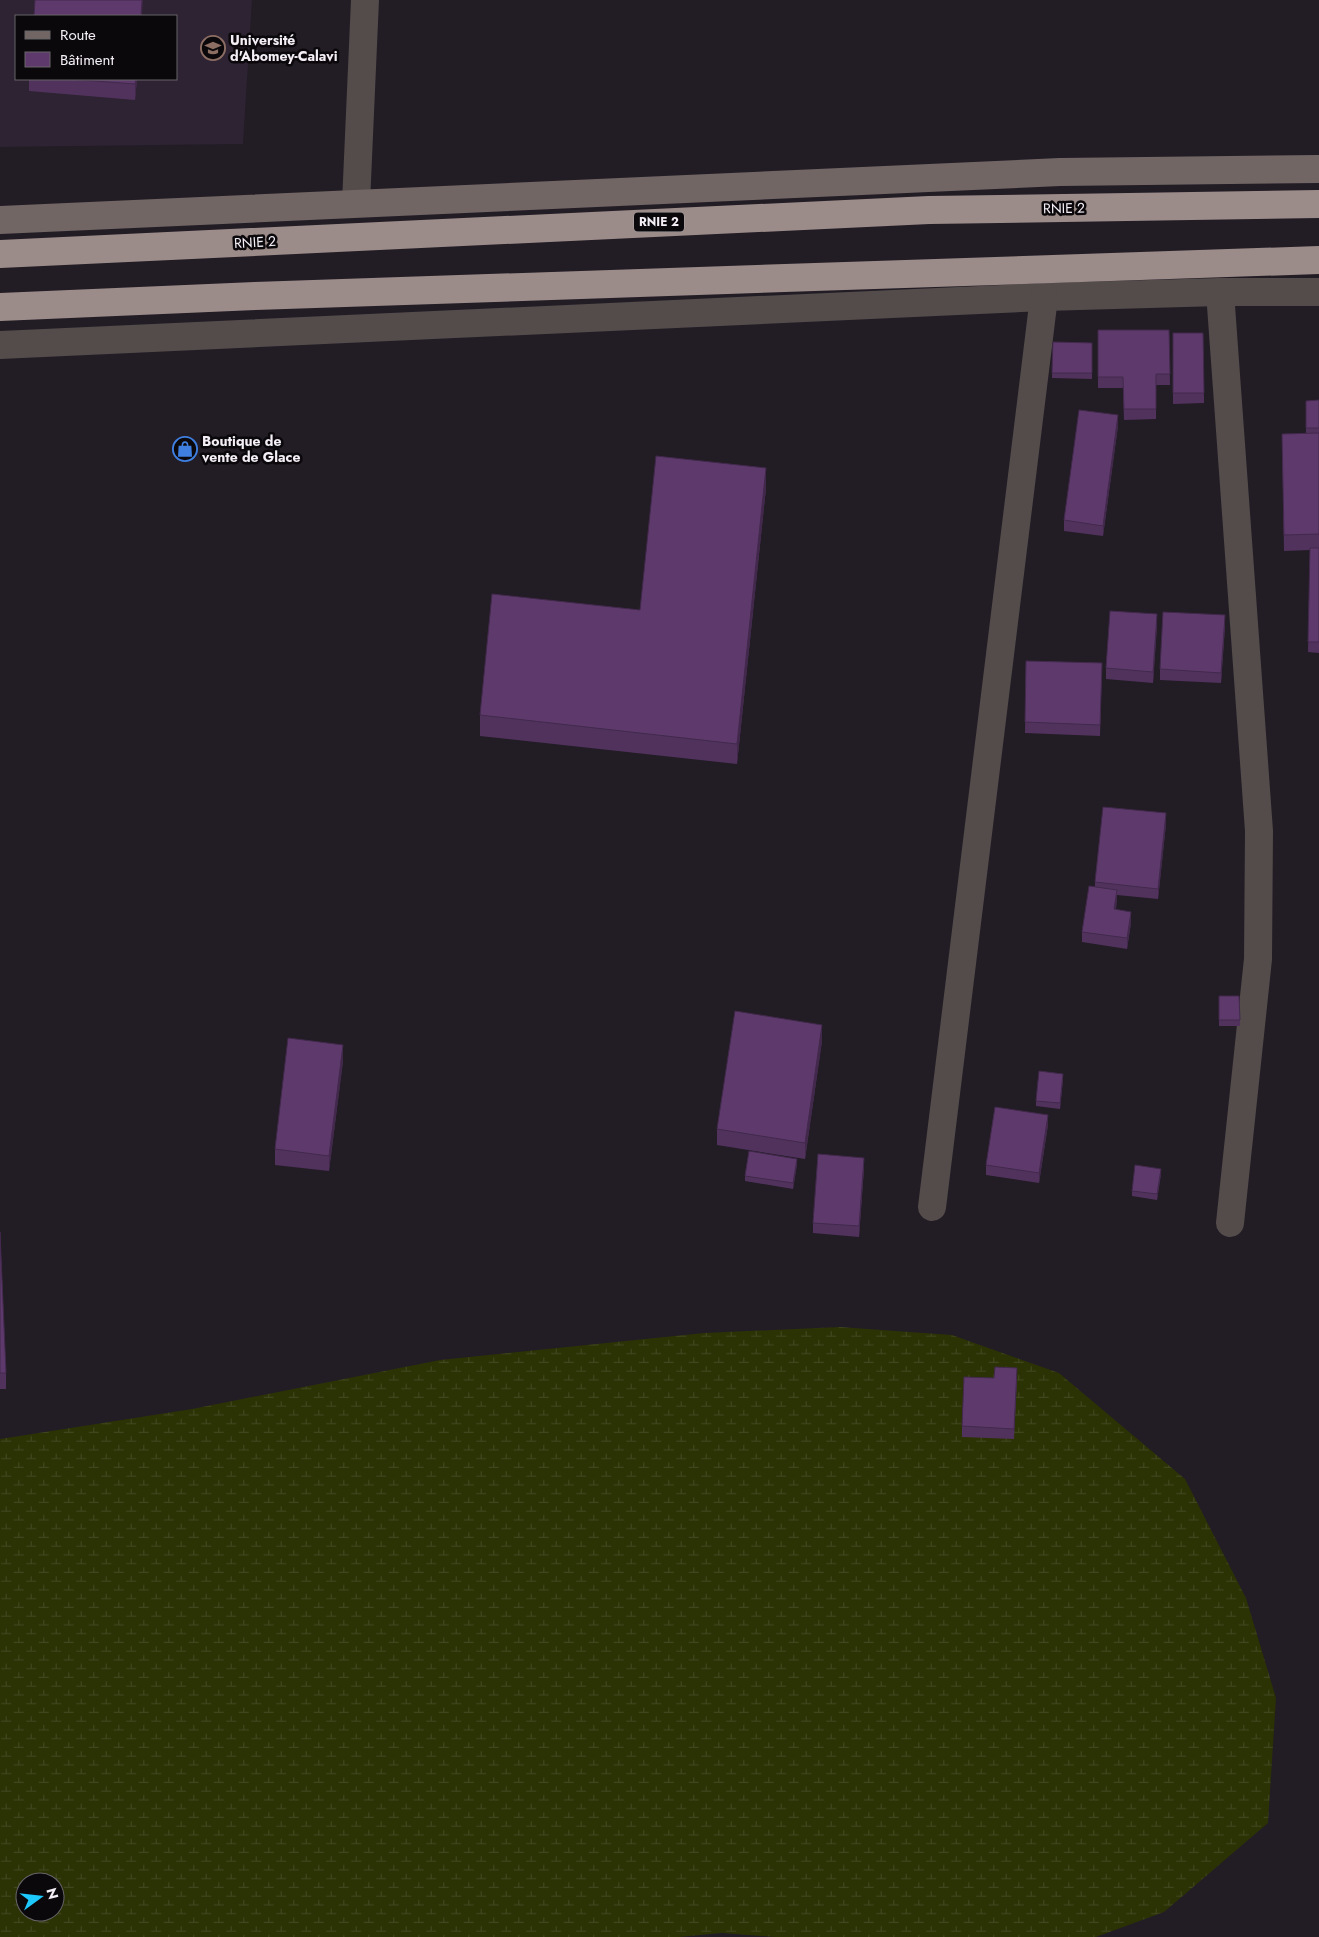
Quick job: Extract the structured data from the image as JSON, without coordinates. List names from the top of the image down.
{
  "streets": {
    "highway": ["RNIE 2"]
  },
  "places": {
    "school or university": ["Université d'Abomey-Calavi"],
    "shop": ["Boutique de vente de Glace"]
  },
  "legend": ["Route", "Bâtiment"],
  "north": "right"
}
